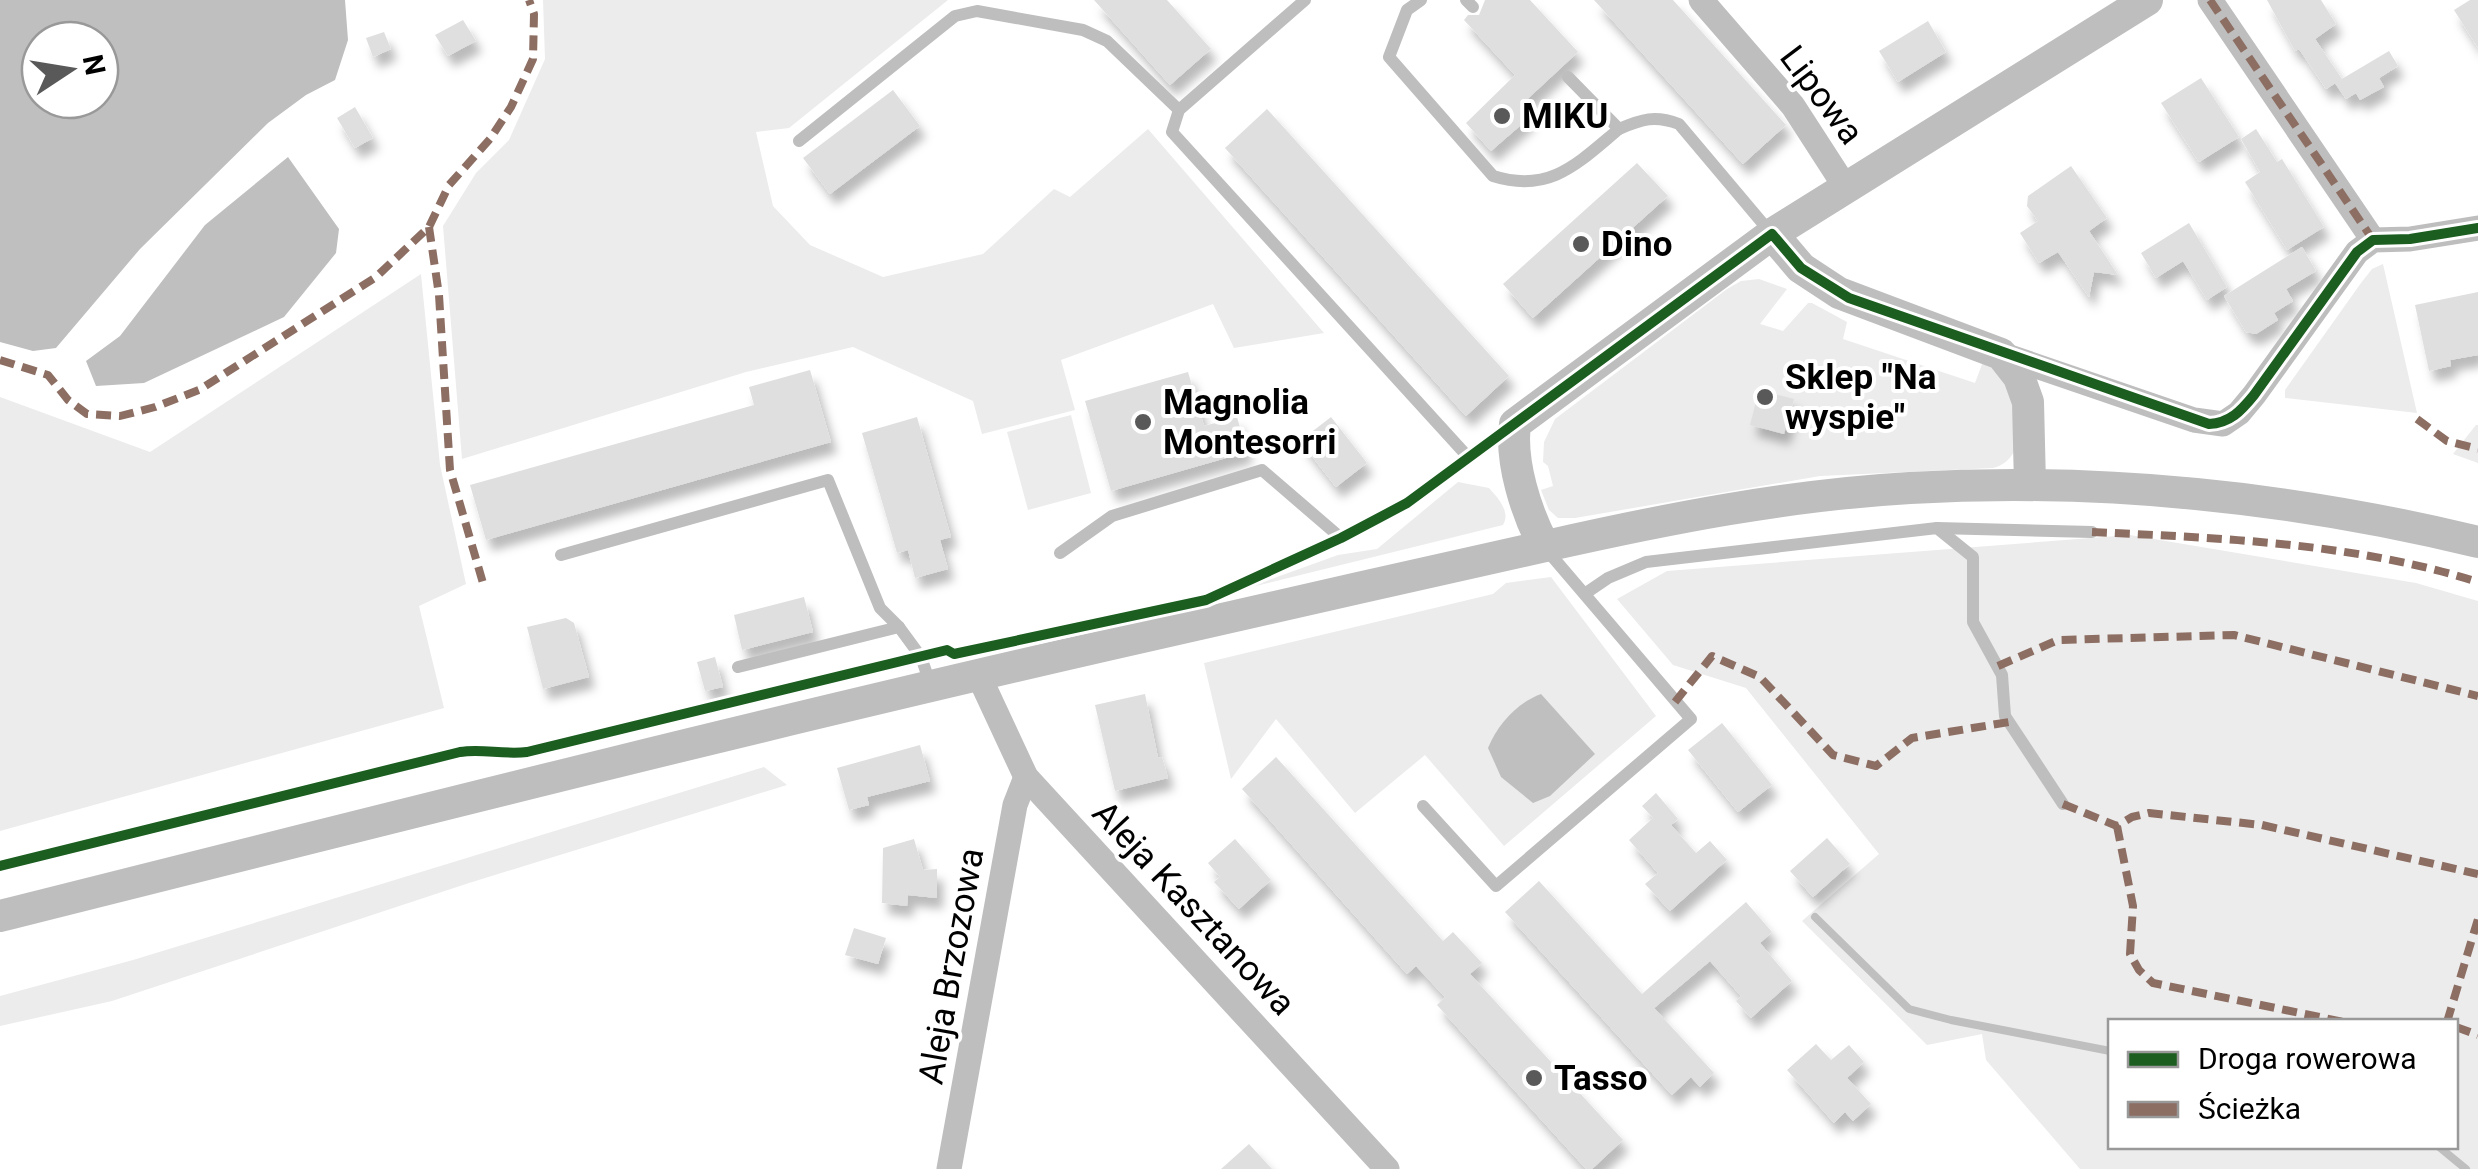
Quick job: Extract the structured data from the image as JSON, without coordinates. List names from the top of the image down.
{
  "streets": {
    "street": ["Lipowa", "Aleja Kasztanowa", "Aleja Brzozowa"]
  },
  "crossings": [
    ["Aleja Kasztanowa", "Aleja Brzozowa"]
  ],
  "places": [
    "MIKU",
    "Dino",
    "Sklep \"Na wyspie\"",
    "Magnolia Montesorri",
    "Tasso"
  ],
  "legend": ["Droga rowerowa", "Ścieżka"],
  "north": "right"
}
